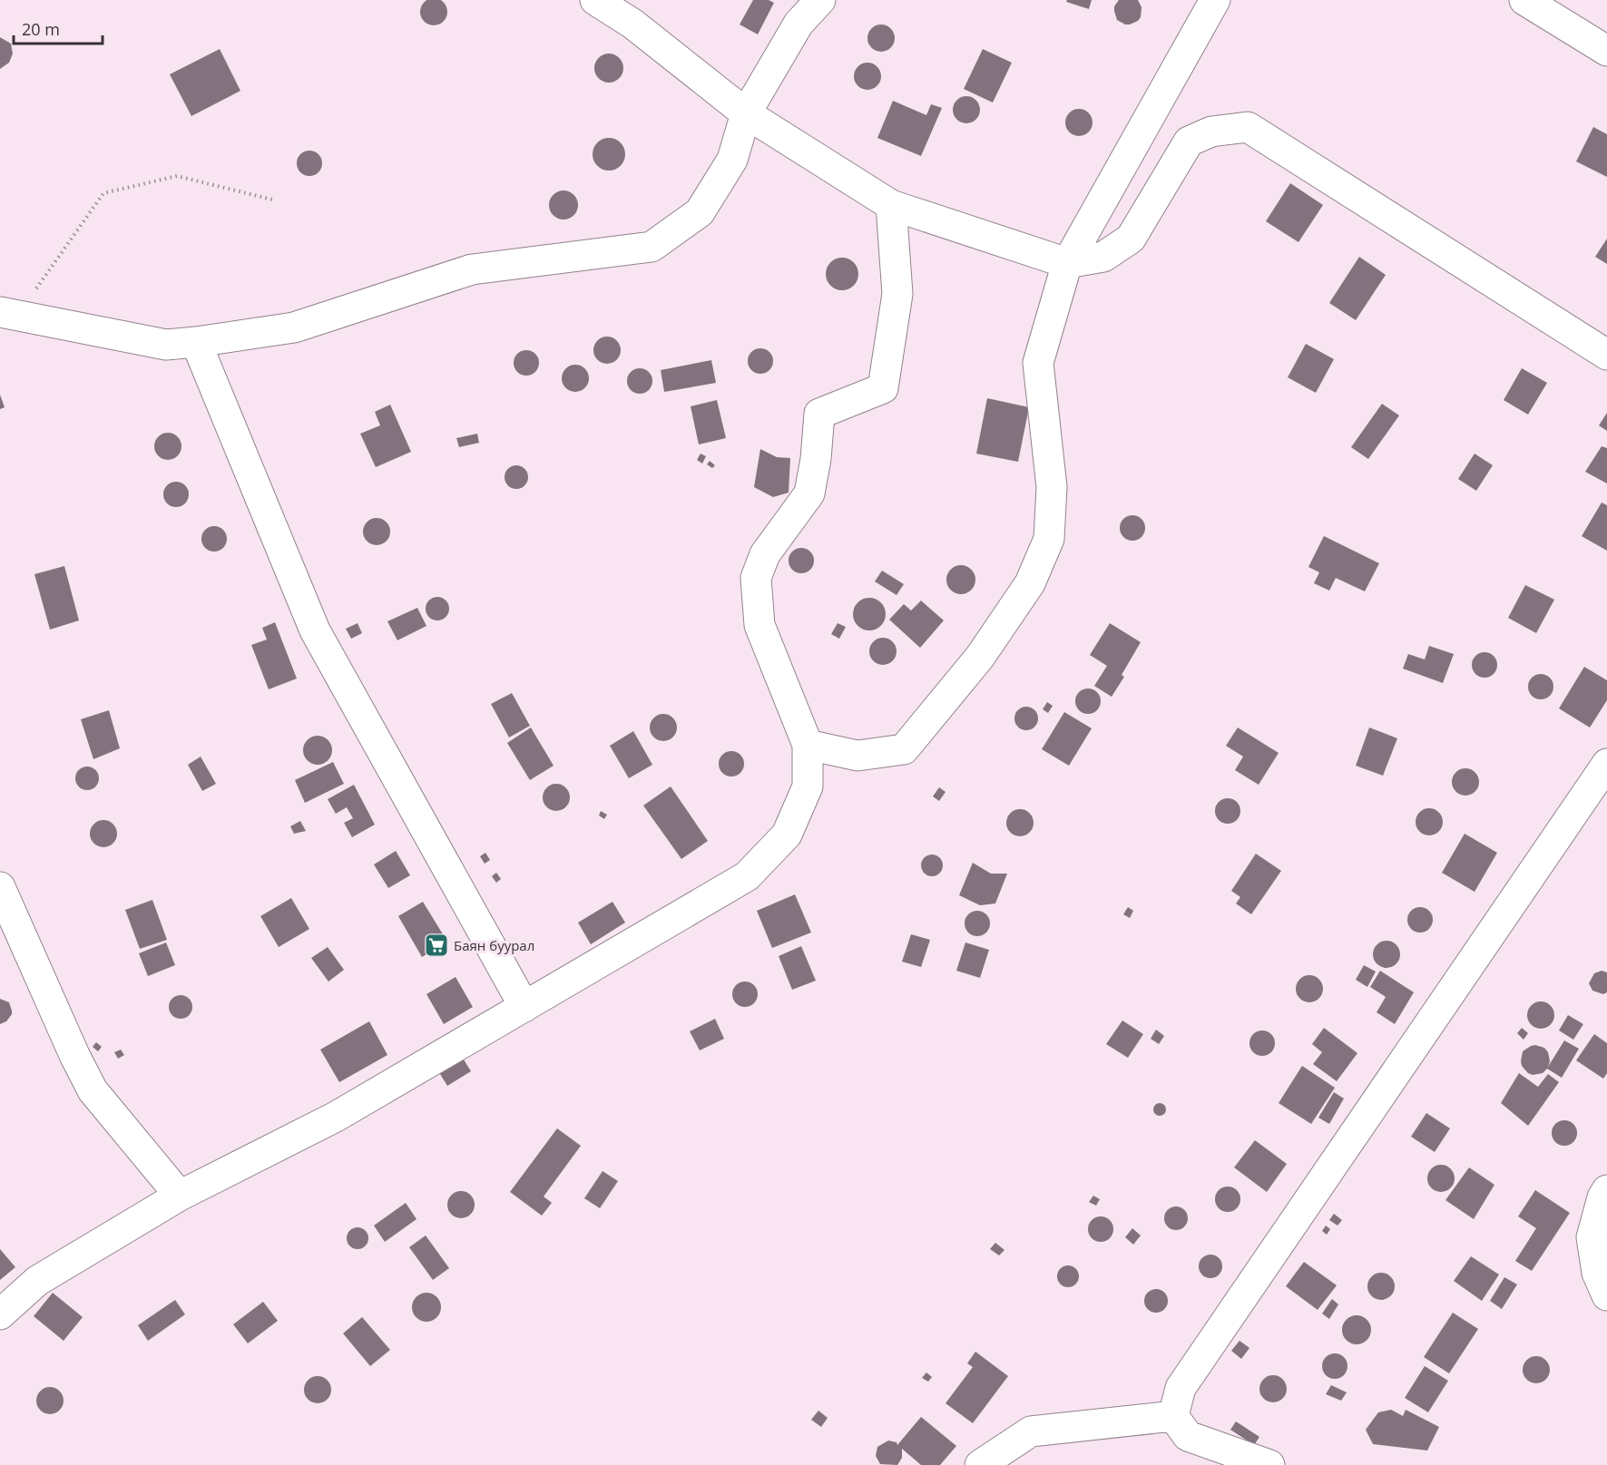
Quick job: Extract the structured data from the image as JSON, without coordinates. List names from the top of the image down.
{
  "places": {
    "supermarket": ["Баян буурал"]
  },
  "scale_bar": "20 m"
}
